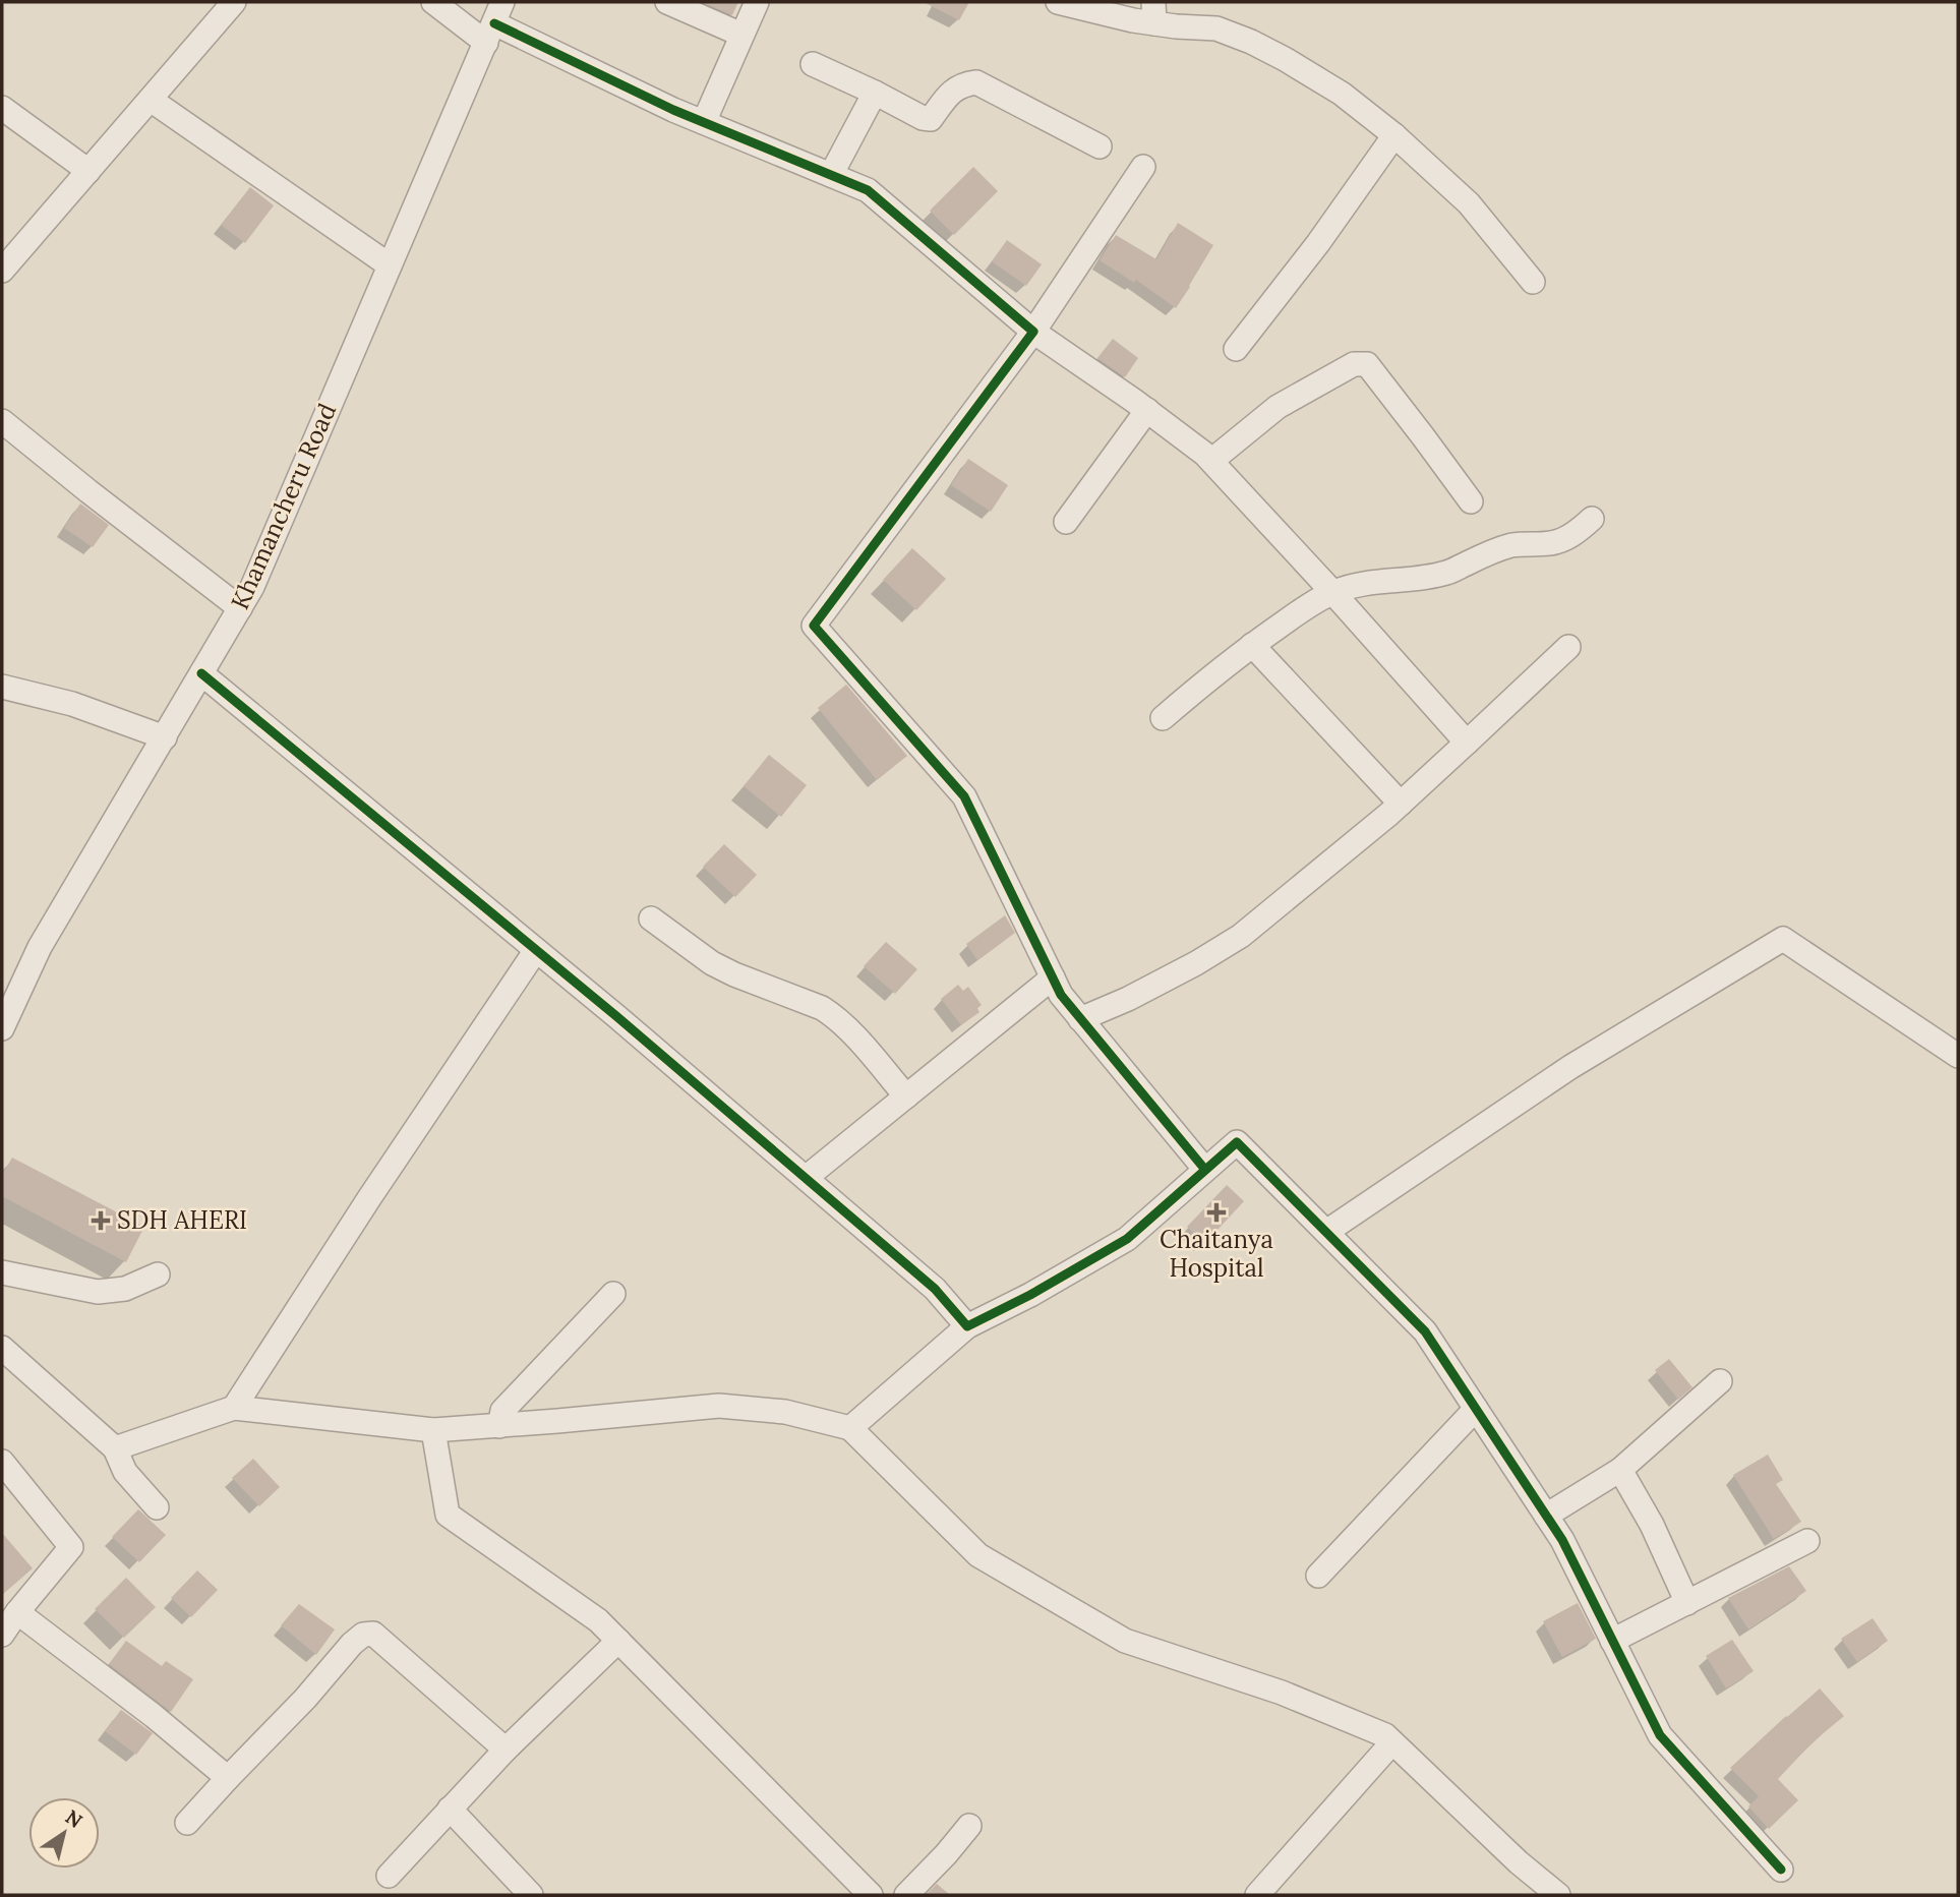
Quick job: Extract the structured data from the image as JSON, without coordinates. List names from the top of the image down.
{
  "streets": {
    "street": ["Khamancheru Road"]
  },
  "places": {
    "health": ["Chaitanya Hospital", "SDH AHERI"]
  },
  "north": "top right"
}
